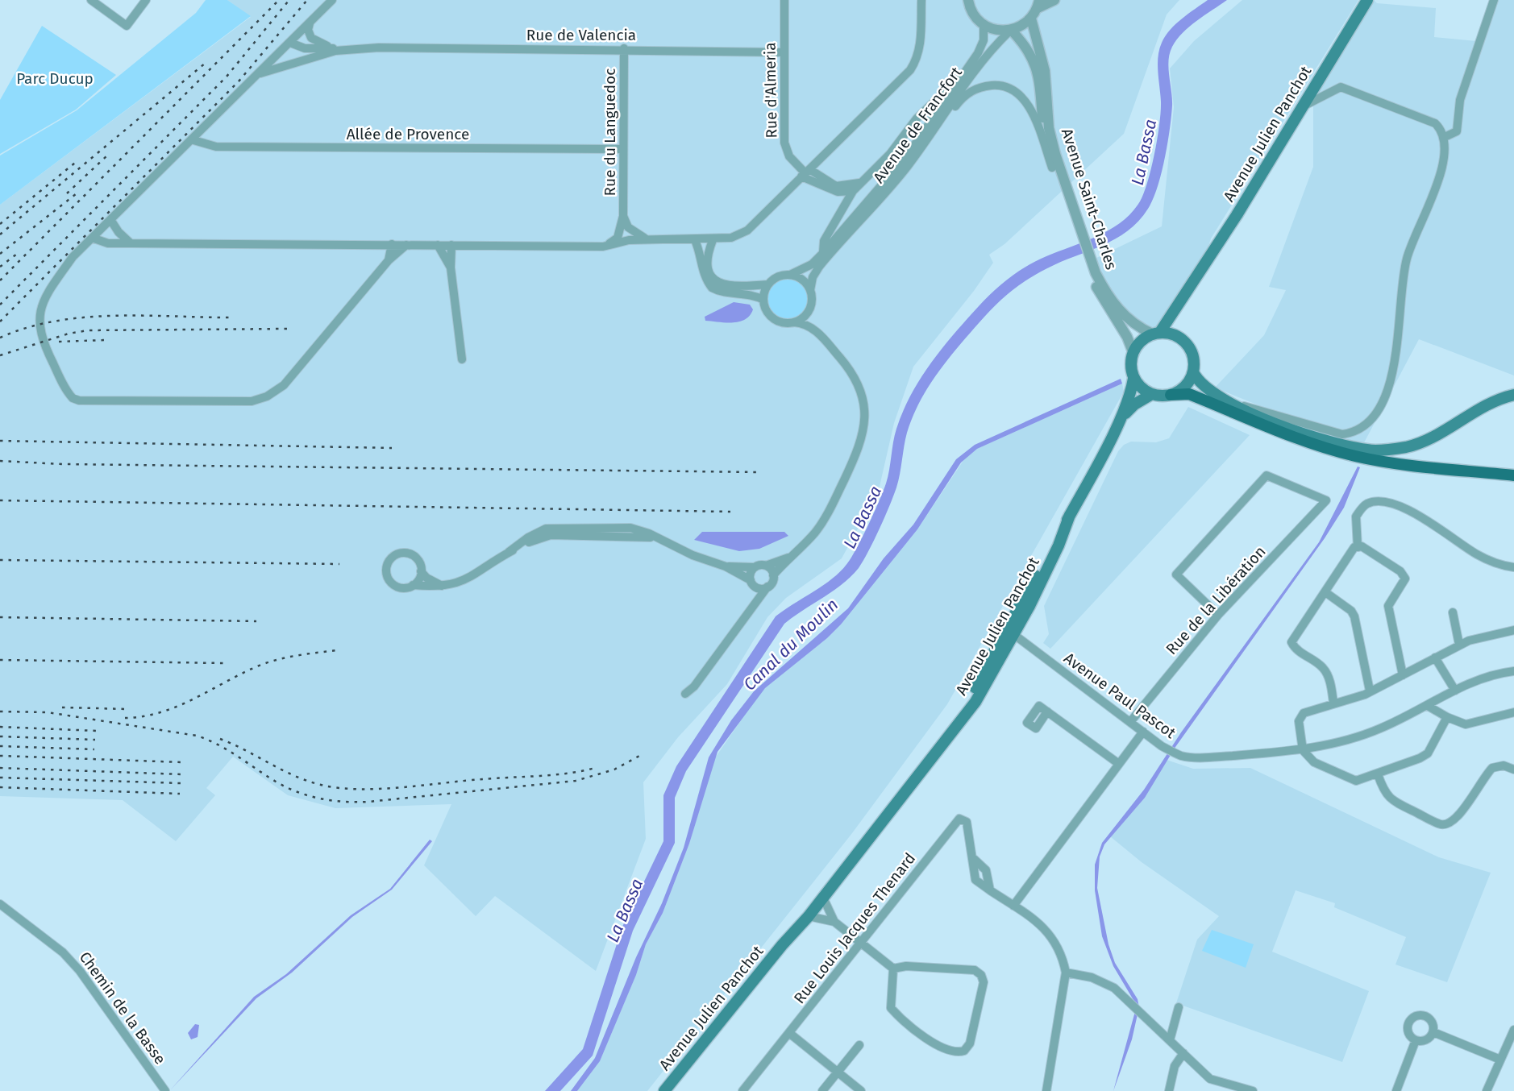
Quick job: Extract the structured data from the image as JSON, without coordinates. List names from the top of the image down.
{
  "streets": {
    "main road": ["Avenue Julien Panchot"],
    "street": [
      "Rue de Valencia",
      "Rue d'Almeria",
      "Avenue de Francfort",
      "Rue du Languedoc",
      "Allée de Provence",
      "Avenue Saint-Charles",
      "Rue de la Libération",
      "Avenue Paul Pascot",
      "Rue Louis Jacques Thenard",
      "Chemin de la Basse"
    ]
  },
  "crossings": [
    ["Rue de Valencia", "Rue d'Almeria"],
    ["Rue de Valencia", "Rue du Languedoc"],
    ["Avenue de Francfort", "Avenue Saint-Charles"],
    ["Rue du Languedoc", "Allée de Provence"],
    ["Avenue Julien Panchot", "Avenue Saint-Charles"],
    ["Avenue Julien Panchot", "Avenue Paul Pascot"],
    ["Rue de la Libération", "Avenue Paul Pascot"]
  ],
  "water": ["La Bassa", "Canal du Moulin"],
  "parks": ["Parc Ducup"]
}
